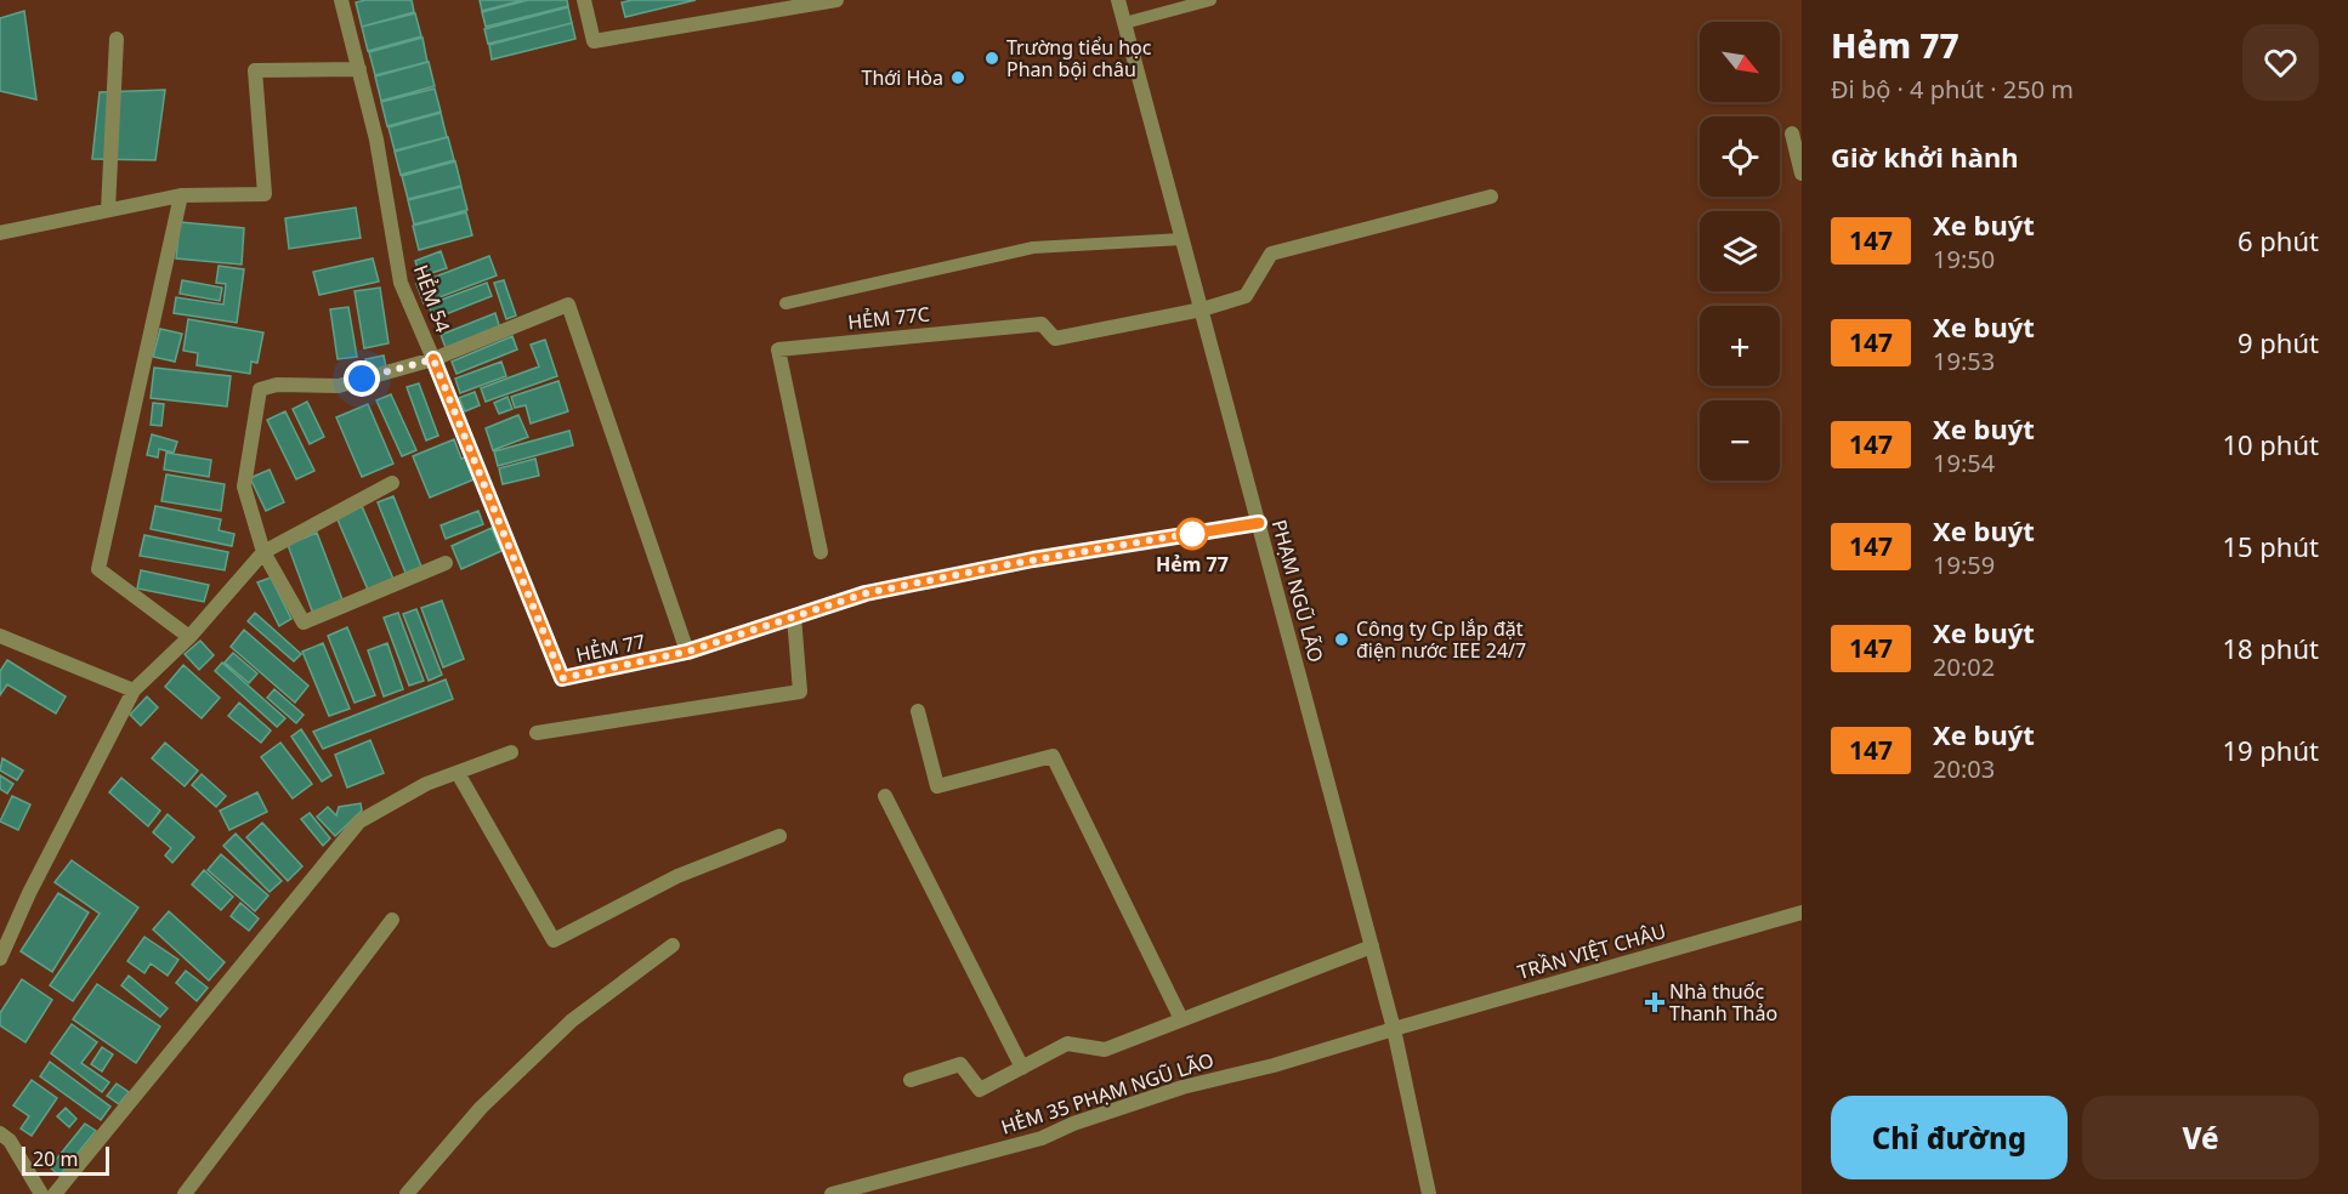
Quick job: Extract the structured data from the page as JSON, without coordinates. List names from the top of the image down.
{
  "streets": {
    "street": [
      "HẺM 54",
      "HẺM 77C",
      "PHẠM NGŨ LÃO",
      "HẺM 77",
      "TRẦN VIỆT CHÂU",
      "HẺM 35 PHẠM NGŨ LÃO"
    ]
  },
  "crossings": [
    ["HẺM 54", "HẺM 77"],
    ["HẺM 77C", "PHẠM NGŨ LÃO"],
    ["PHẠM NGŨ LÃO", "HẺM 77"],
    ["PHẠM NGŨ LÃO", "TRẦN VIỆT CHÂU"],
    ["PHẠM NGŨ LÃO", "HẺM 35 PHẠM NGŨ LÃO"],
    ["TRẦN VIỆT CHÂU", "HẺM 35 PHẠM NGŨ LÃO"]
  ],
  "places": {
    "other": [
      "Trường tiểu học Phan bội châu",
      "Thới Hòa",
      "Hẻm 77",
      "Công ty Cp lắp đặt điện nước IEE 24/7"
    ],
    "health": ["Nhà thuốc Thanh Thảo"]
  },
  "lines": ["bus line 147"],
  "scale_bar": "20 m",
  "north": "bottom right",
  "page": {
    "heading": [
      ["Hẻm 77", "Đi bộ · 4 phút · 250 m"],
      "Giờ khởi hành"
    ],
    "map_buttons": ["+", "−"],
    "list": [
      {
        "mark": "147",
        "name": "Xe buýt",
        "note": "19:50",
        "value": "6 phút"
      },
      {
        "mark": "147",
        "name": "Xe buýt",
        "note": "19:53",
        "value": "9 phút"
      },
      {
        "mark": "147",
        "name": "Xe buýt",
        "note": "19:54",
        "value": "10 phút"
      },
      {
        "mark": "147",
        "name": "Xe buýt",
        "note": "19:59",
        "value": "15 phút"
      },
      {
        "mark": "147",
        "name": "Xe buýt",
        "note": "20:02",
        "value": "18 phút"
      },
      {
        "mark": "147",
        "name": "Xe buýt",
        "note": "20:03",
        "value": "19 phút"
      }
    ],
    "buttons": ["Chỉ đường", "Vé"],
    "scale": "20 m"
  }
}
